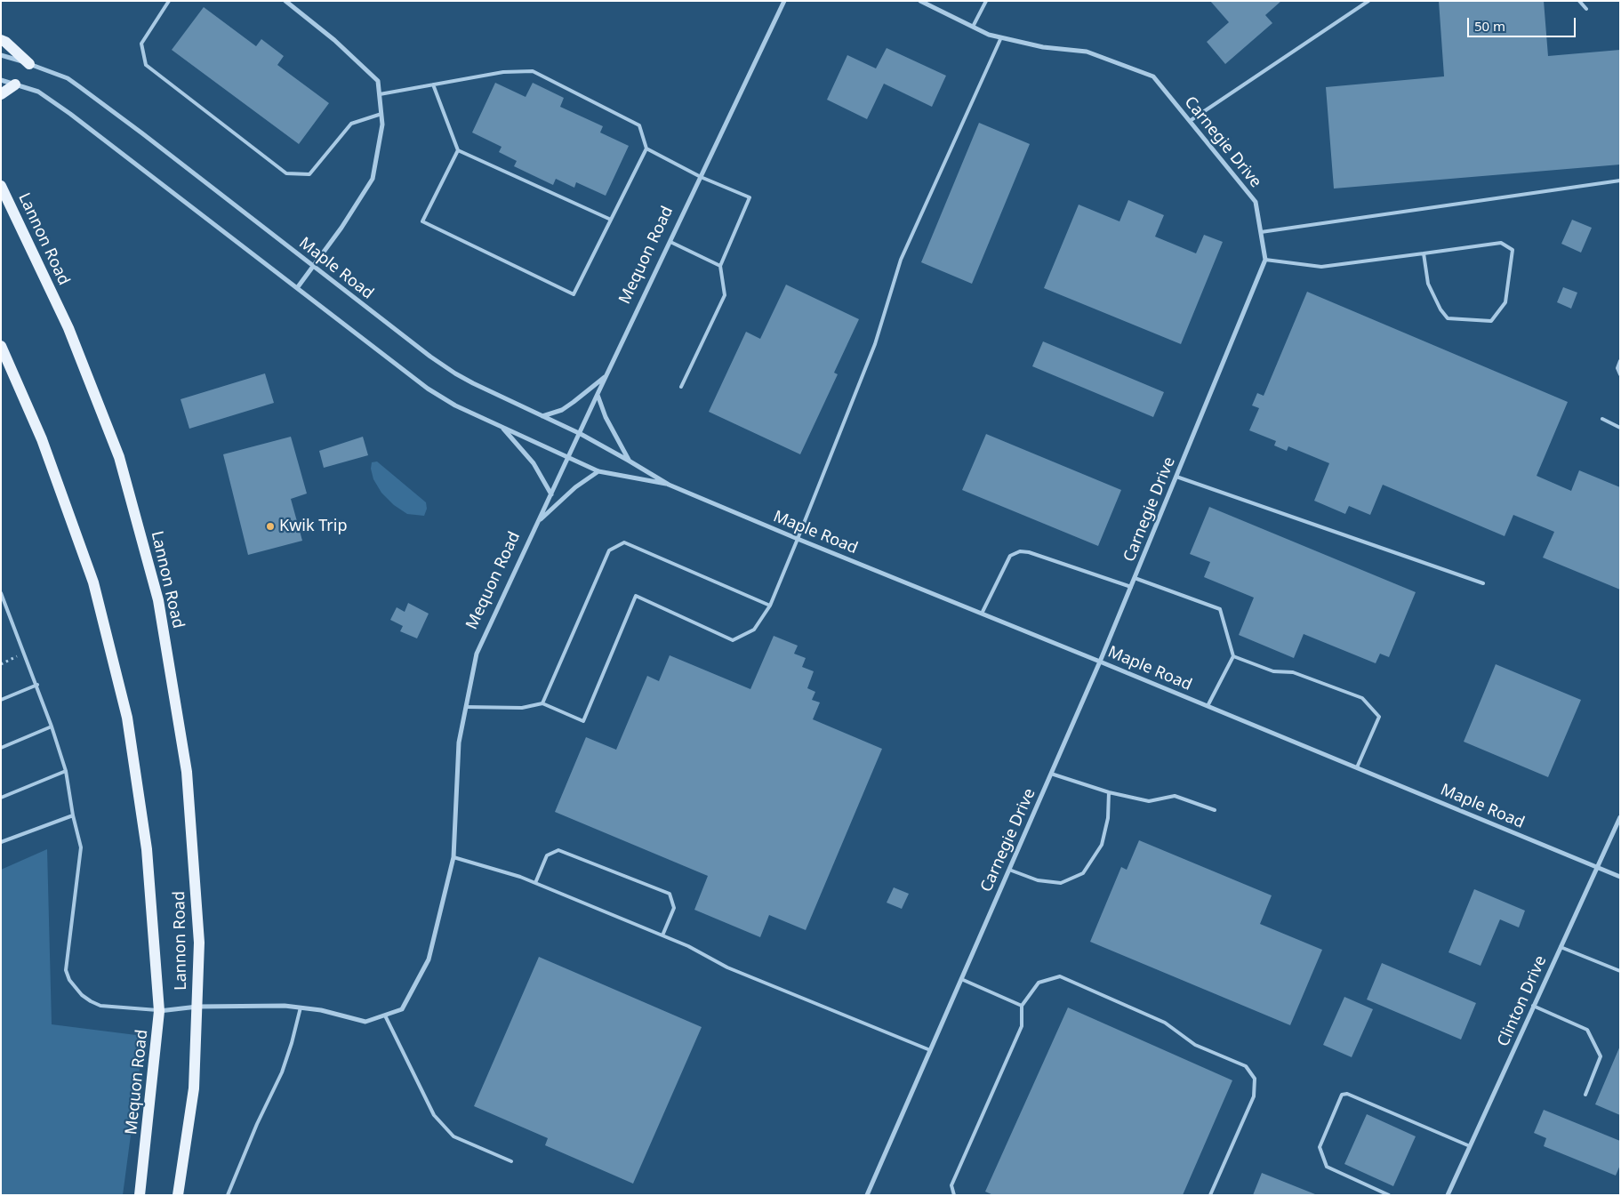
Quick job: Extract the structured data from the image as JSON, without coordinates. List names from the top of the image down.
{
  "streets": {
    "main road": ["Lannon Road", "Mequon Road"],
    "street": ["Carnegie Drive", "Maple Road", "Clinton Drive"]
  },
  "crossings": [
    ["Carnegie Drive", "Maple Road"],
    ["Lannon Road", "Mequon Road"],
    ["Mequon Road", "Maple Road"],
    ["Maple Road", "Clinton Drive"]
  ],
  "places": ["Kwik Trip"],
  "scale_bar": "50 m"
}
